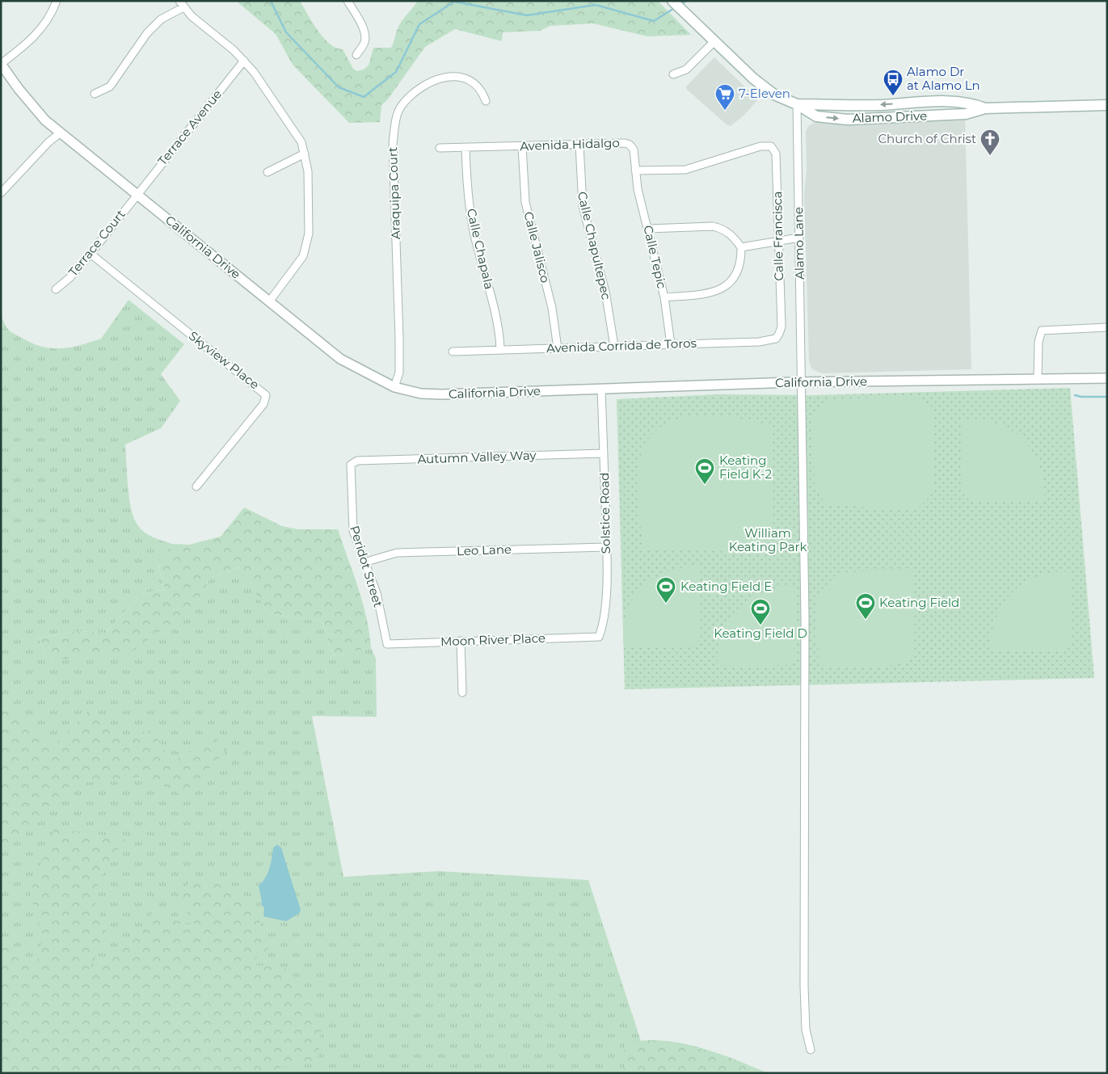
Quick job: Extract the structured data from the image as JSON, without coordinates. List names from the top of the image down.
{
  "streets": {
    "main road": ["Alamo Drive"],
    "street": [
      "Terrace Avenue",
      "Avenida Hidalgo",
      "Araquipa Court",
      "Calle Francisca",
      "Terrace Court",
      "Alamo Lane",
      "Calle Chapultepec",
      "California Drive",
      "Calle Jalisco",
      "Calle Chapala",
      "Calle Tepic",
      "Avenida Corrida de Toros",
      "Skyview Place",
      "Autumn Valley Way",
      "Solstice Road",
      "Leo Lane",
      "Peridot Street",
      "Moon River Place"
    ]
  },
  "crossings": [
    ["Alamo Drive", "Alamo Lane"],
    ["Terrace Avenue", "Terrace Court"],
    ["Terrace Avenue", "California Drive"],
    ["Avenida Hidalgo", "Calle Francisca"],
    ["Avenida Hidalgo", "Calle Chapultepec"],
    ["Avenida Hidalgo", "Calle Jalisco"],
    ["Avenida Hidalgo", "Calle Chapala"],
    ["Avenida Hidalgo", "Calle Tepic"],
    ["Araquipa Court", "California Drive"],
    ["Calle Francisca", "Calle Tepic"],
    ["Calle Francisca", "Avenida Corrida de Toros"],
    ["Terrace Court", "California Drive"],
    ["Terrace Court", "Skyview Place"],
    ["Alamo Lane", "California Drive"],
    ["Calle Chapultepec", "Avenida Corrida de Toros"],
    ["California Drive", "Solstice Road"],
    ["Calle Jalisco", "Avenida Corrida de Toros"],
    ["Calle Chapala", "Avenida Corrida de Toros"],
    ["Calle Tepic", "Avenida Corrida de Toros"],
    ["Autumn Valley Way", "Solstice Road"],
    ["Autumn Valley Way", "Peridot Street"],
    ["Solstice Road", "Leo Lane"],
    ["Solstice Road", "Moon River Place"],
    ["Leo Lane", "Peridot Street"],
    ["Peridot Street", "Moon River Place"]
  ],
  "parks": ["William Keating Park"],
  "places": {
    "bus stop": ["Alamo Dr at Alamo Ln"],
    "supermarket": ["7-Eleven"],
    "church": ["Church of Christ"],
    "sports": [
      "Keating Field K-2",
      "Keating Field E",
      "Keating Field",
      "Keating Field D"
    ]
  }
}
